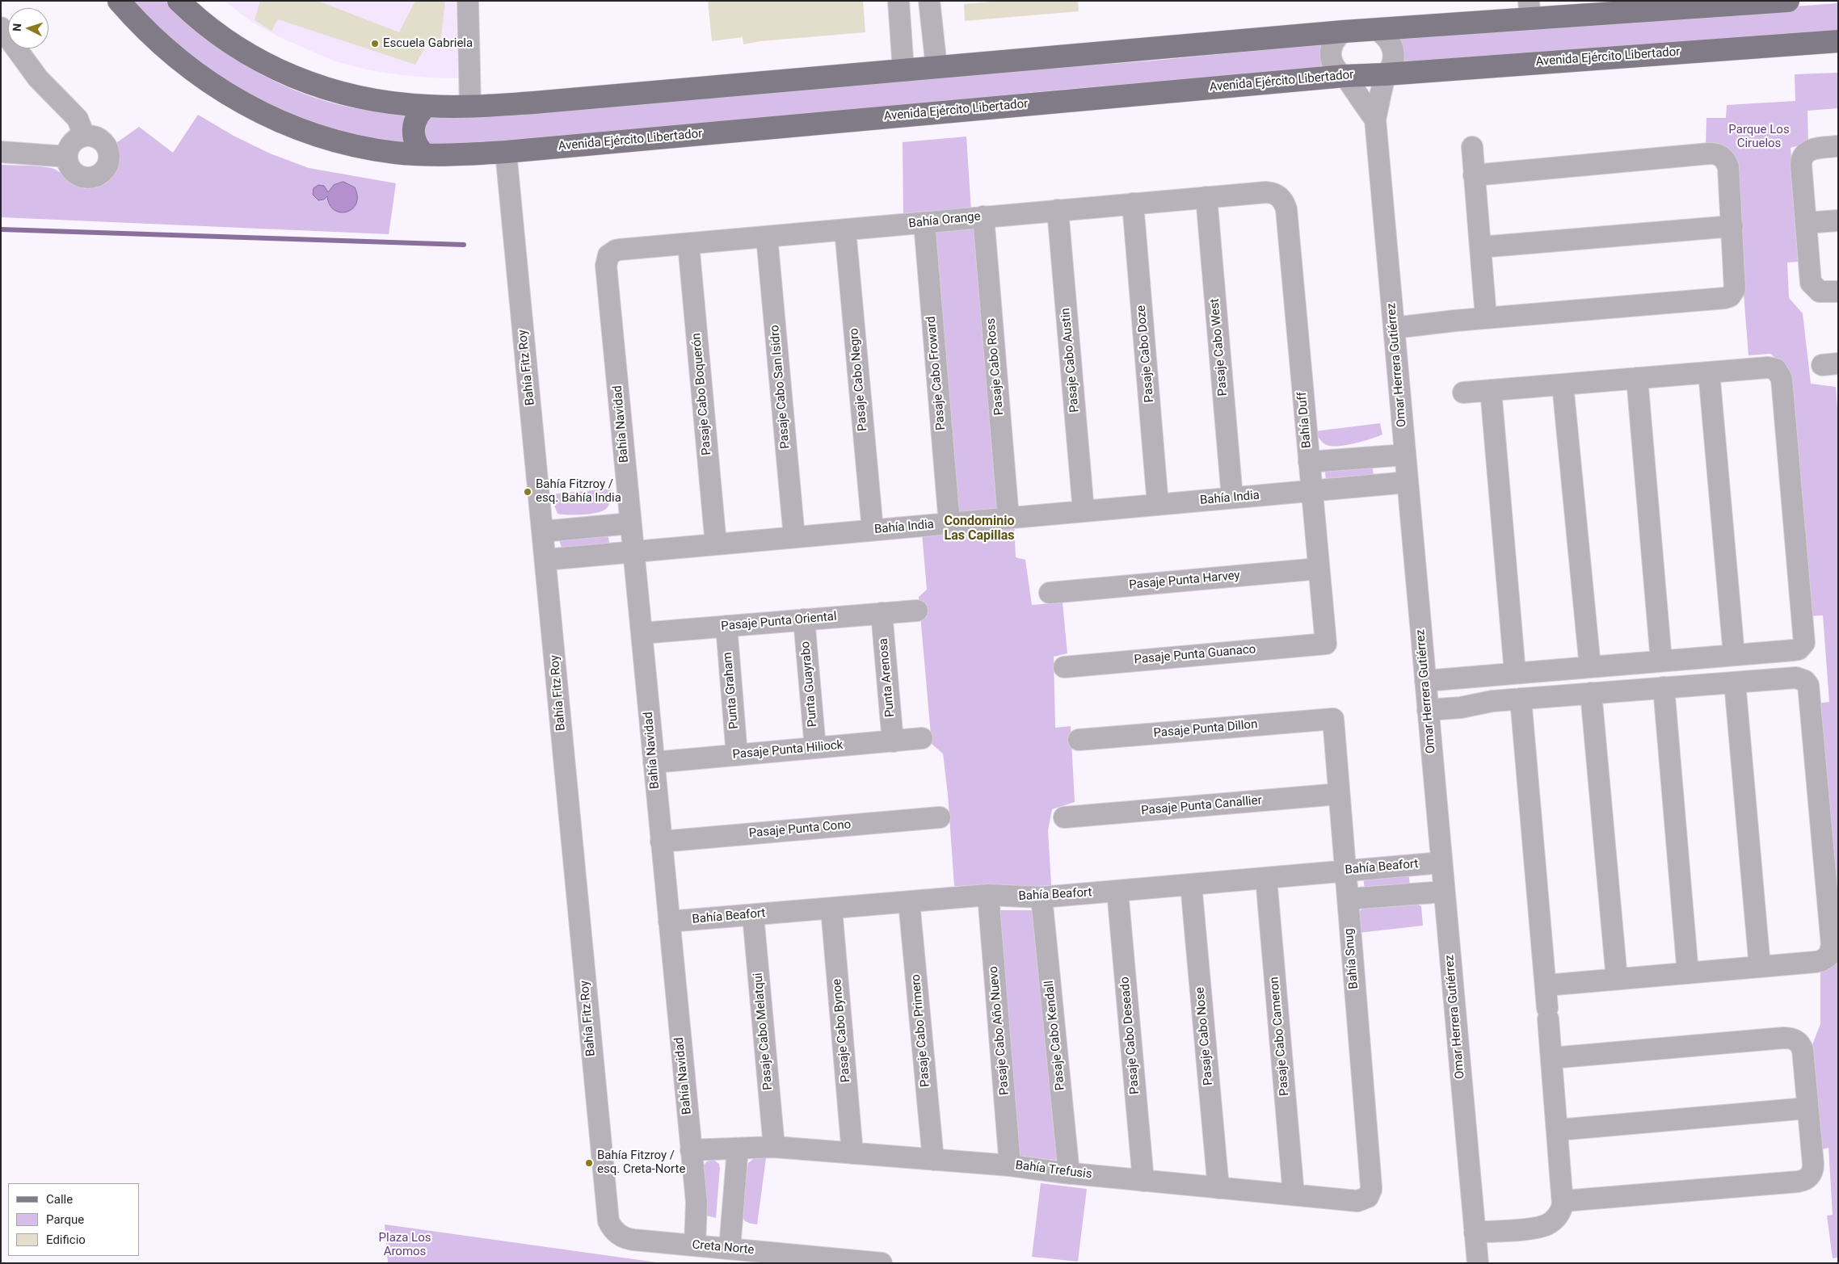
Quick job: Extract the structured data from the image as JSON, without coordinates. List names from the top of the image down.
{
  "streets": {
    "main road": ["Avenida Ejército Libertador"],
    "street": [
      "Bahía Orange",
      "Pasaje Cabo West",
      "Pasaje Cabo Doze",
      "Pasaje Cabo Austin",
      "Omar Herrera Gutiérrez",
      "Pasaje Cabo Ross",
      "Bahía Fitz Roy",
      "Pasaje Cabo Froward",
      "Pasaje Cabo Negro",
      "Pasaje Cabo San Isidro",
      "Pasaje Cabo Boquerón",
      "Bahía Duff",
      "Bahía Navidad",
      "Bahía India",
      "Pasaje Punta Harvey",
      "Pasaje Punta Oriental",
      "Pasaje Punta Guanaco",
      "Punta Arenosa",
      "Punta Guayrabo",
      "Punta Graham",
      "Pasaje Punta Dillon",
      "Pasaje Punta Hiliock",
      "Pasaje Punta Canallier",
      "Pasaje Punta Cono",
      "Bahía Beafort",
      "Bahía Snug",
      "Pasaje Cabo Bynoe",
      "Pasaje Cabo Primero",
      "Pasaje Cabo Año Nuevo",
      "Pasaje Cabo Melatqui",
      "Pasaje Cabo Kendall",
      "Pasaje Cabo Deseado",
      "Pasaje Cabo Nose",
      "Pasaje Cabo Cameron",
      "Bahía Trefusis",
      "Creta Norte"
    ]
  },
  "crossings": [
    ["Avenida Ejército Libertador", "Omar Herrera Gutiérrez"],
    ["Avenida Ejército Libertador", "Bahía Fitz Roy"],
    ["Bahía Orange", "Pasaje Cabo West"],
    ["Bahía Orange", "Pasaje Cabo Doze"],
    ["Bahía Orange", "Pasaje Cabo Austin"],
    ["Bahía Orange", "Pasaje Cabo Ross"],
    ["Bahía Orange", "Pasaje Cabo Froward"],
    ["Bahía Orange", "Pasaje Cabo Negro"],
    ["Bahía Orange", "Pasaje Cabo San Isidro"],
    ["Bahía Orange", "Pasaje Cabo Boquerón"],
    ["Bahía Orange", "Bahía Duff"],
    ["Bahía Orange", "Bahía Navidad"],
    ["Pasaje Cabo West", "Bahía India"],
    ["Pasaje Cabo Doze", "Bahía India"],
    ["Pasaje Cabo Austin", "Bahía India"],
    ["Omar Herrera Gutiérrez", "Bahía India"],
    ["Omar Herrera Gutiérrez", "Bahía Beafort"],
    ["Pasaje Cabo Ross", "Bahía India"],
    ["Bahía Fitz Roy", "Bahía India"],
    ["Bahía Fitz Roy", "Creta Norte"],
    ["Pasaje Cabo Froward", "Bahía India"],
    ["Pasaje Cabo Negro", "Bahía India"],
    ["Pasaje Cabo San Isidro", "Bahía India"],
    ["Pasaje Cabo Boquerón", "Bahía India"],
    ["Bahía Duff", "Bahía India"],
    ["Bahía Duff", "Pasaje Punta Harvey"],
    ["Bahía Duff", "Pasaje Punta Guanaco"],
    ["Bahía Navidad", "Bahía India"],
    ["Bahía Navidad", "Pasaje Punta Oriental"],
    ["Bahía Navidad", "Pasaje Punta Hiliock"],
    ["Bahía Navidad", "Pasaje Punta Cono"],
    ["Bahía Navidad", "Bahía Beafort"],
    ["Bahía Navidad", "Bahía Trefusis"],
    ["Bahía Navidad", "Creta Norte"],
    ["Pasaje Punta Oriental", "Punta Arenosa"],
    ["Pasaje Punta Oriental", "Punta Guayrabo"],
    ["Pasaje Punta Oriental", "Punta Graham"],
    ["Punta Arenosa", "Pasaje Punta Hiliock"],
    ["Punta Guayrabo", "Pasaje Punta Hiliock"],
    ["Punta Graham", "Pasaje Punta Hiliock"],
    ["Pasaje Punta Dillon", "Bahía Snug"],
    ["Pasaje Punta Canallier", "Bahía Snug"],
    ["Bahía Beafort", "Bahía Snug"],
    ["Bahía Beafort", "Pasaje Cabo Bynoe"],
    ["Bahía Beafort", "Pasaje Cabo Primero"],
    ["Bahía Beafort", "Pasaje Cabo Año Nuevo"],
    ["Bahía Beafort", "Pasaje Cabo Melatqui"],
    ["Bahía Beafort", "Pasaje Cabo Kendall"],
    ["Bahía Beafort", "Pasaje Cabo Deseado"],
    ["Bahía Beafort", "Pasaje Cabo Nose"],
    ["Bahía Beafort", "Pasaje Cabo Cameron"],
    ["Bahía Snug", "Bahía Trefusis"],
    ["Pasaje Cabo Bynoe", "Bahía Trefusis"],
    ["Pasaje Cabo Primero", "Bahía Trefusis"],
    ["Pasaje Cabo Año Nuevo", "Bahía Trefusis"],
    ["Pasaje Cabo Melatqui", "Bahía Trefusis"],
    ["Pasaje Cabo Kendall", "Bahía Trefusis"],
    ["Pasaje Cabo Deseado", "Bahía Trefusis"],
    ["Pasaje Cabo Nose", "Bahía Trefusis"],
    ["Pasaje Cabo Cameron", "Bahía Trefusis"]
  ],
  "districts": ["Condominio Las Capillas"],
  "parks": ["Parque Los Ciruelos", "Plaza Los Aromos"],
  "places": ["Escuela Gabriela", "Bahía Fitzroy / esq. Bahía India", "Bahía Fitzroy / esq. Creta-Norte"],
  "legend": ["Calle", "Parque", "Edificio"],
  "north": "left"
}
